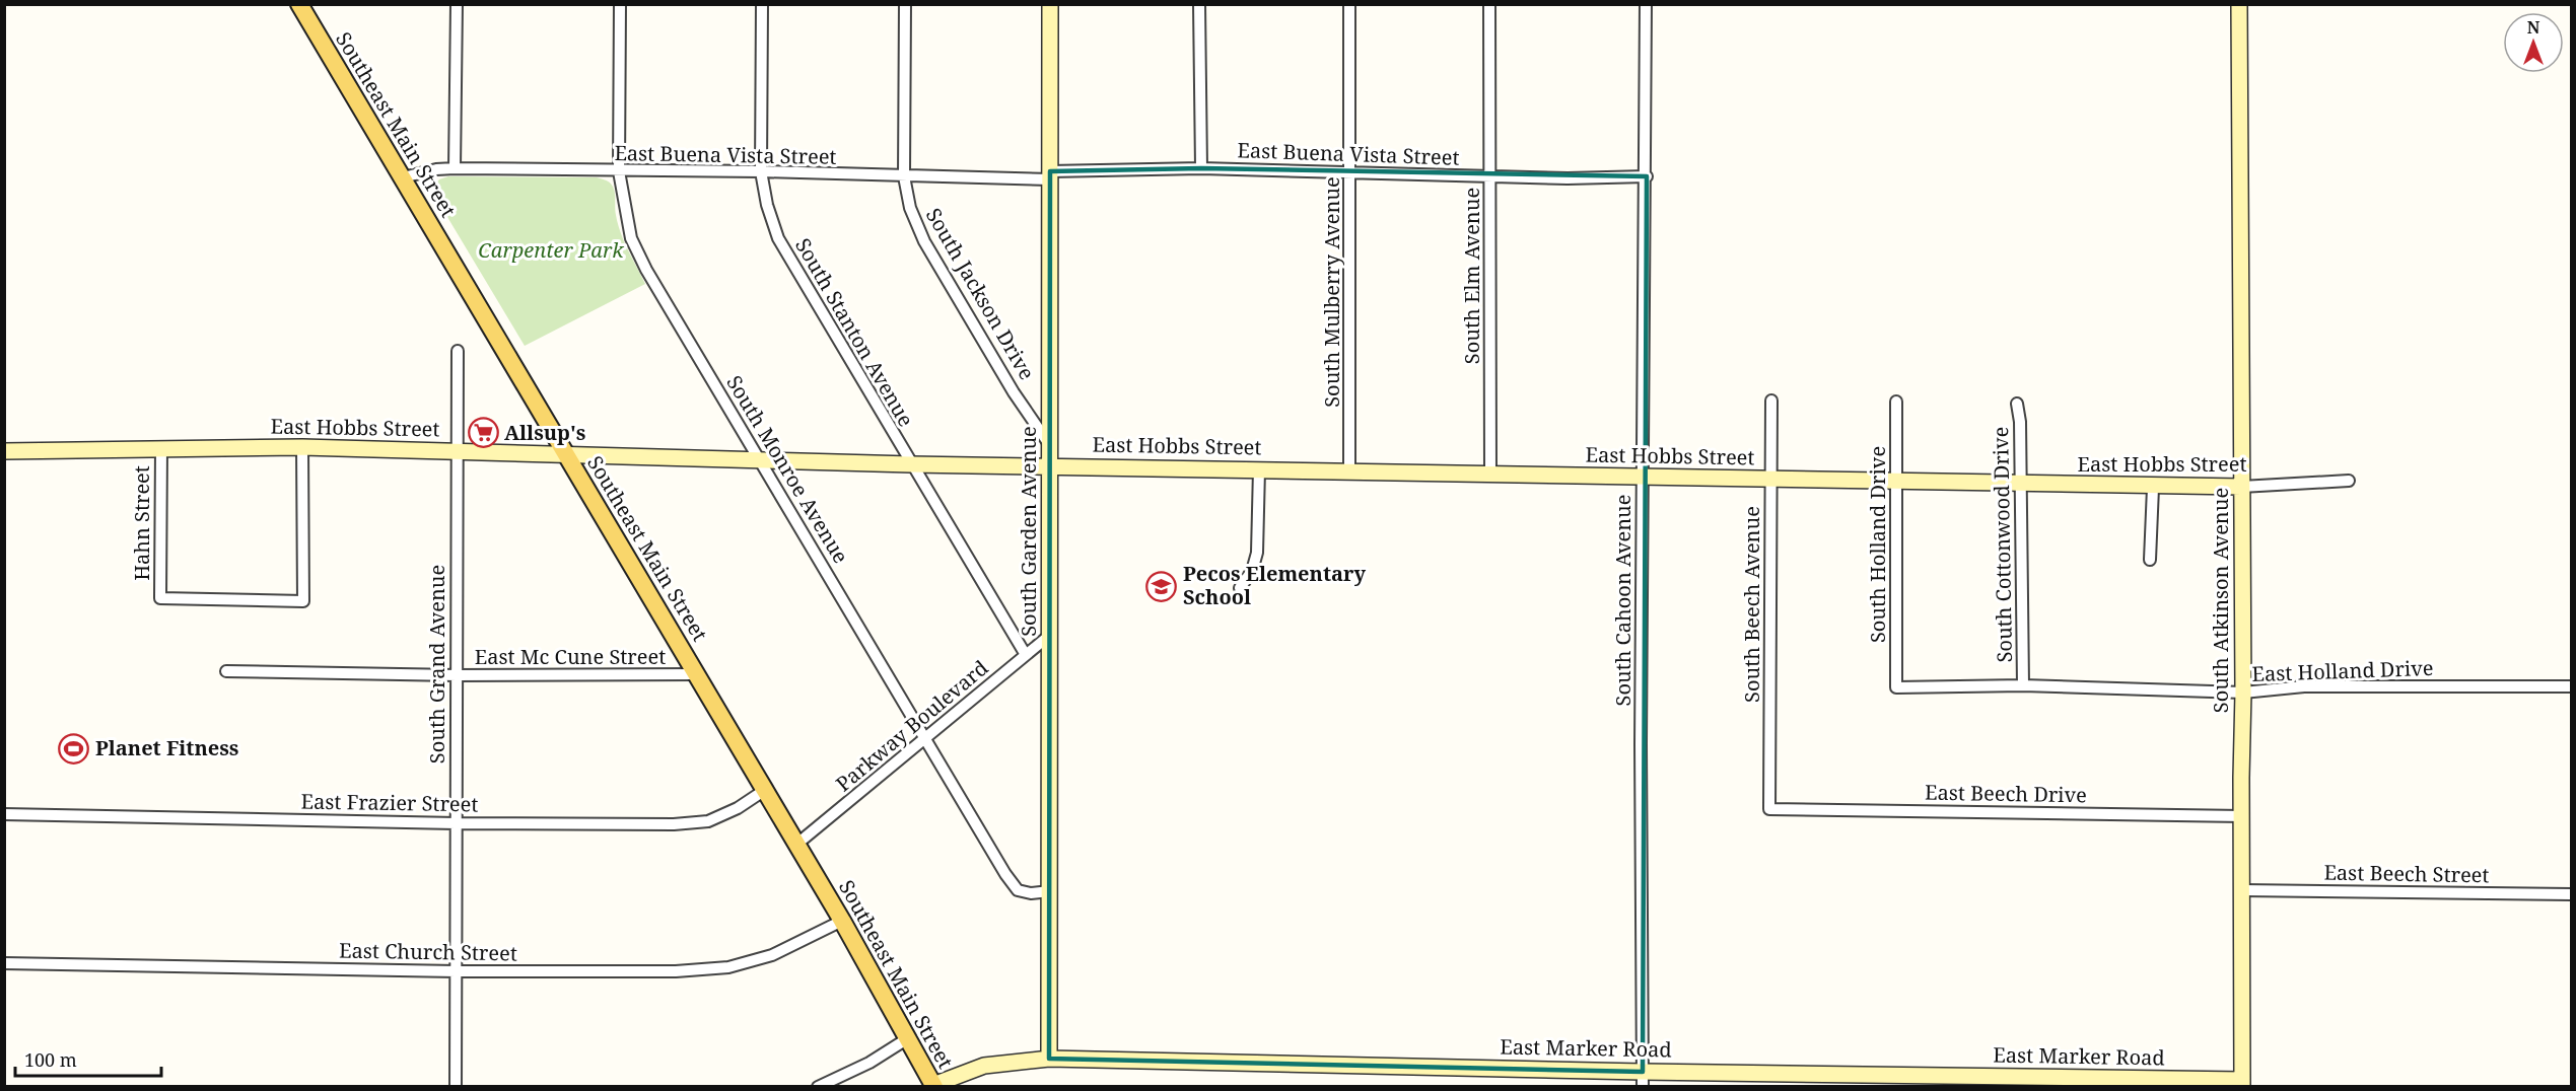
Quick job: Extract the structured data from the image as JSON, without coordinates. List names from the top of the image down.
{
  "streets": {
    "main road": ["Southeast Main Street"],
    "street": [
      "East Buena Vista Street",
      "South Elm Avenue",
      "South Mulberry Avenue",
      "South Jackson Drive",
      "South Stanton Avenue",
      "East Hobbs Street",
      "South Monroe Avenue",
      "Hahn Street",
      "South Garden Avenue",
      "South Holland Drive",
      "South Cottonwood Drive",
      "South Cahoon Avenue",
      "South Atkinson Avenue",
      "South Beech Avenue",
      "East Mc Cune Street",
      "South Grand Avenue",
      "East Holland Drive",
      "Parkway Boulevard",
      "East Beech Drive",
      "East Frazier Street",
      "East Beech Street",
      "East Church Street",
      "East Marker Road"
    ]
  },
  "crossings": [
    ["Southeast Main Street", "East Buena Vista Street"],
    ["Southeast Main Street", "East Hobbs Street"],
    ["Southeast Main Street", "East Mc Cune Street"],
    ["Southeast Main Street", "Parkway Boulevard"],
    ["Southeast Main Street", "East Frazier Street"],
    ["Southeast Main Street", "East Church Street"],
    ["Southeast Main Street", "East Marker Road"],
    ["East Buena Vista Street", "South Elm Avenue"],
    ["East Buena Vista Street", "South Mulberry Avenue"],
    ["East Buena Vista Street", "South Jackson Drive"],
    ["East Buena Vista Street", "South Stanton Avenue"],
    ["East Buena Vista Street", "South Monroe Avenue"],
    ["East Buena Vista Street", "South Garden Avenue"],
    ["East Buena Vista Street", "South Cahoon Avenue"],
    ["South Elm Avenue", "East Hobbs Street"],
    ["South Mulberry Avenue", "East Hobbs Street"],
    ["South Jackson Drive", "South Garden Avenue"],
    ["South Stanton Avenue", "East Hobbs Street"],
    ["South Stanton Avenue", "Parkway Boulevard"],
    ["East Hobbs Street", "South Monroe Avenue"],
    ["East Hobbs Street", "Hahn Street"],
    ["East Hobbs Street", "South Garden Avenue"],
    ["East Hobbs Street", "South Holland Drive"],
    ["East Hobbs Street", "South Cottonwood Drive"],
    ["East Hobbs Street", "South Cahoon Avenue"],
    ["East Hobbs Street", "South Atkinson Avenue"],
    ["East Hobbs Street", "South Beech Avenue"],
    ["East Hobbs Street", "South Grand Avenue"],
    ["South Monroe Avenue", "South Garden Avenue"],
    ["South Monroe Avenue", "Parkway Boulevard"],
    ["South Garden Avenue", "Parkway Boulevard"],
    ["South Garden Avenue", "East Marker Road"],
    ["South Holland Drive", "East Holland Drive"],
    ["South Cottonwood Drive", "East Holland Drive"],
    ["South Cahoon Avenue", "East Marker Road"],
    ["South Atkinson Avenue", "East Holland Drive"],
    ["South Atkinson Avenue", "East Beech Drive"],
    ["South Atkinson Avenue", "East Beech Street"],
    ["South Atkinson Avenue", "East Marker Road"],
    ["South Beech Avenue", "East Beech Drive"],
    ["East Mc Cune Street", "South Grand Avenue"],
    ["South Grand Avenue", "East Frazier Street"],
    ["South Grand Avenue", "East Church Street"]
  ],
  "parks": ["Carpenter Park"],
  "places": {
    "supermarket": ["Allsup's"],
    "school or university": ["Pecos Elementary School"],
    "sports": ["Planet Fitness"]
  },
  "scale_bar": "100 m",
  "north": "top"
}
